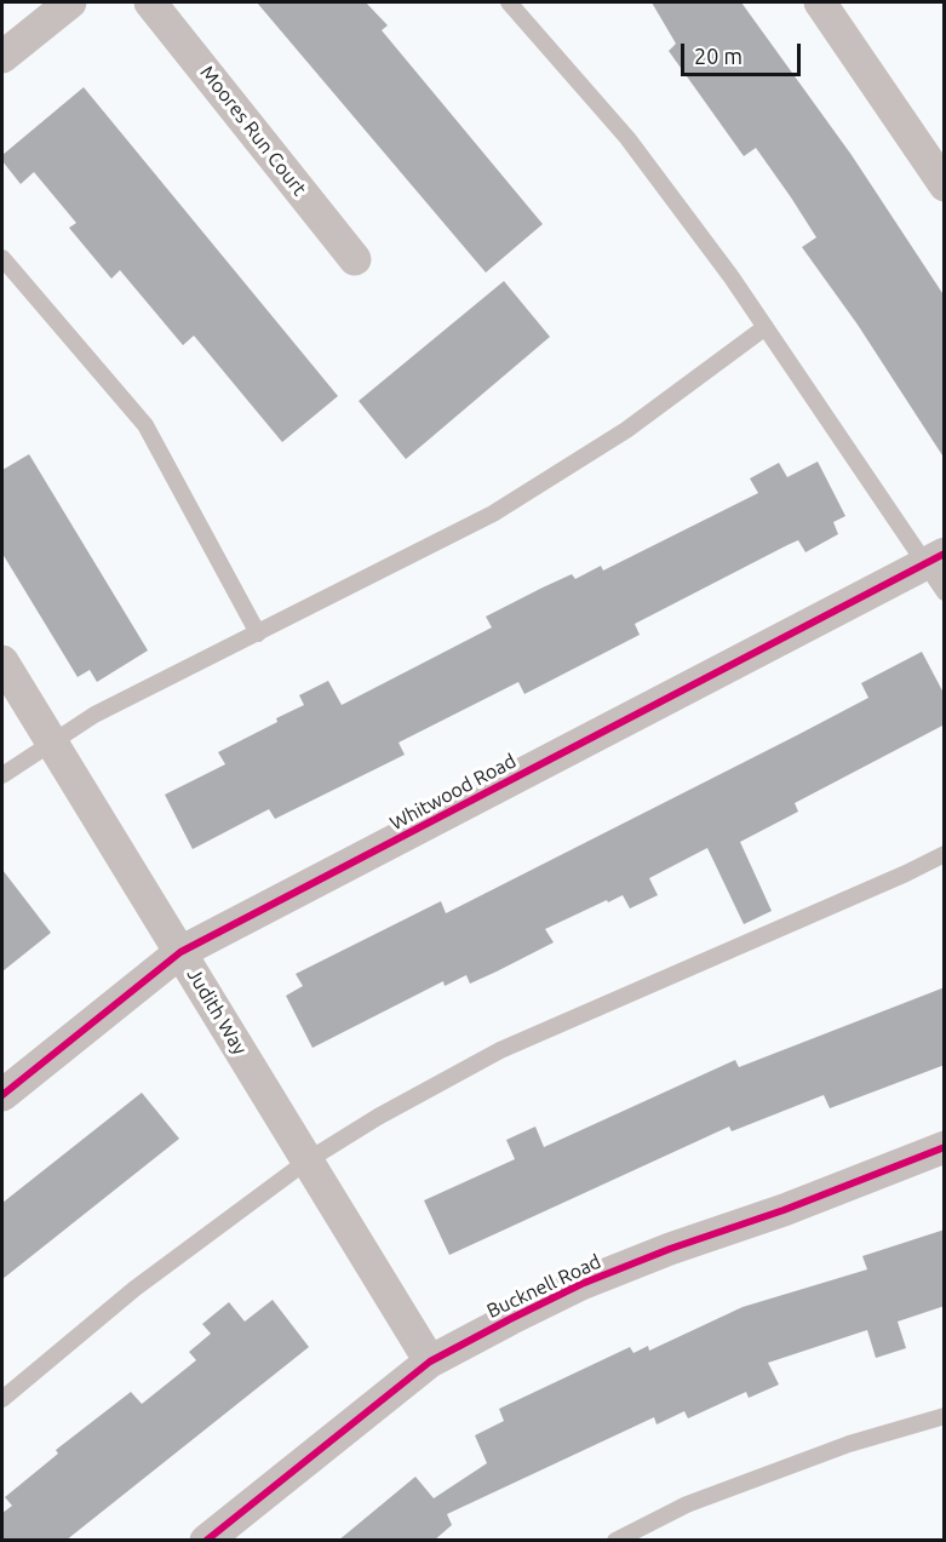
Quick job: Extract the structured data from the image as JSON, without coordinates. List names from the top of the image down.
{
  "streets": {
    "street": [
      "Moores Run Court",
      "Whitwood Road",
      "Judith Way",
      "Bucknell Road"
    ]
  },
  "crossings": [
    ["Whitwood Road", "Judith Way"],
    ["Judith Way", "Bucknell Road"]
  ],
  "scale_bar": "20 m"
}
